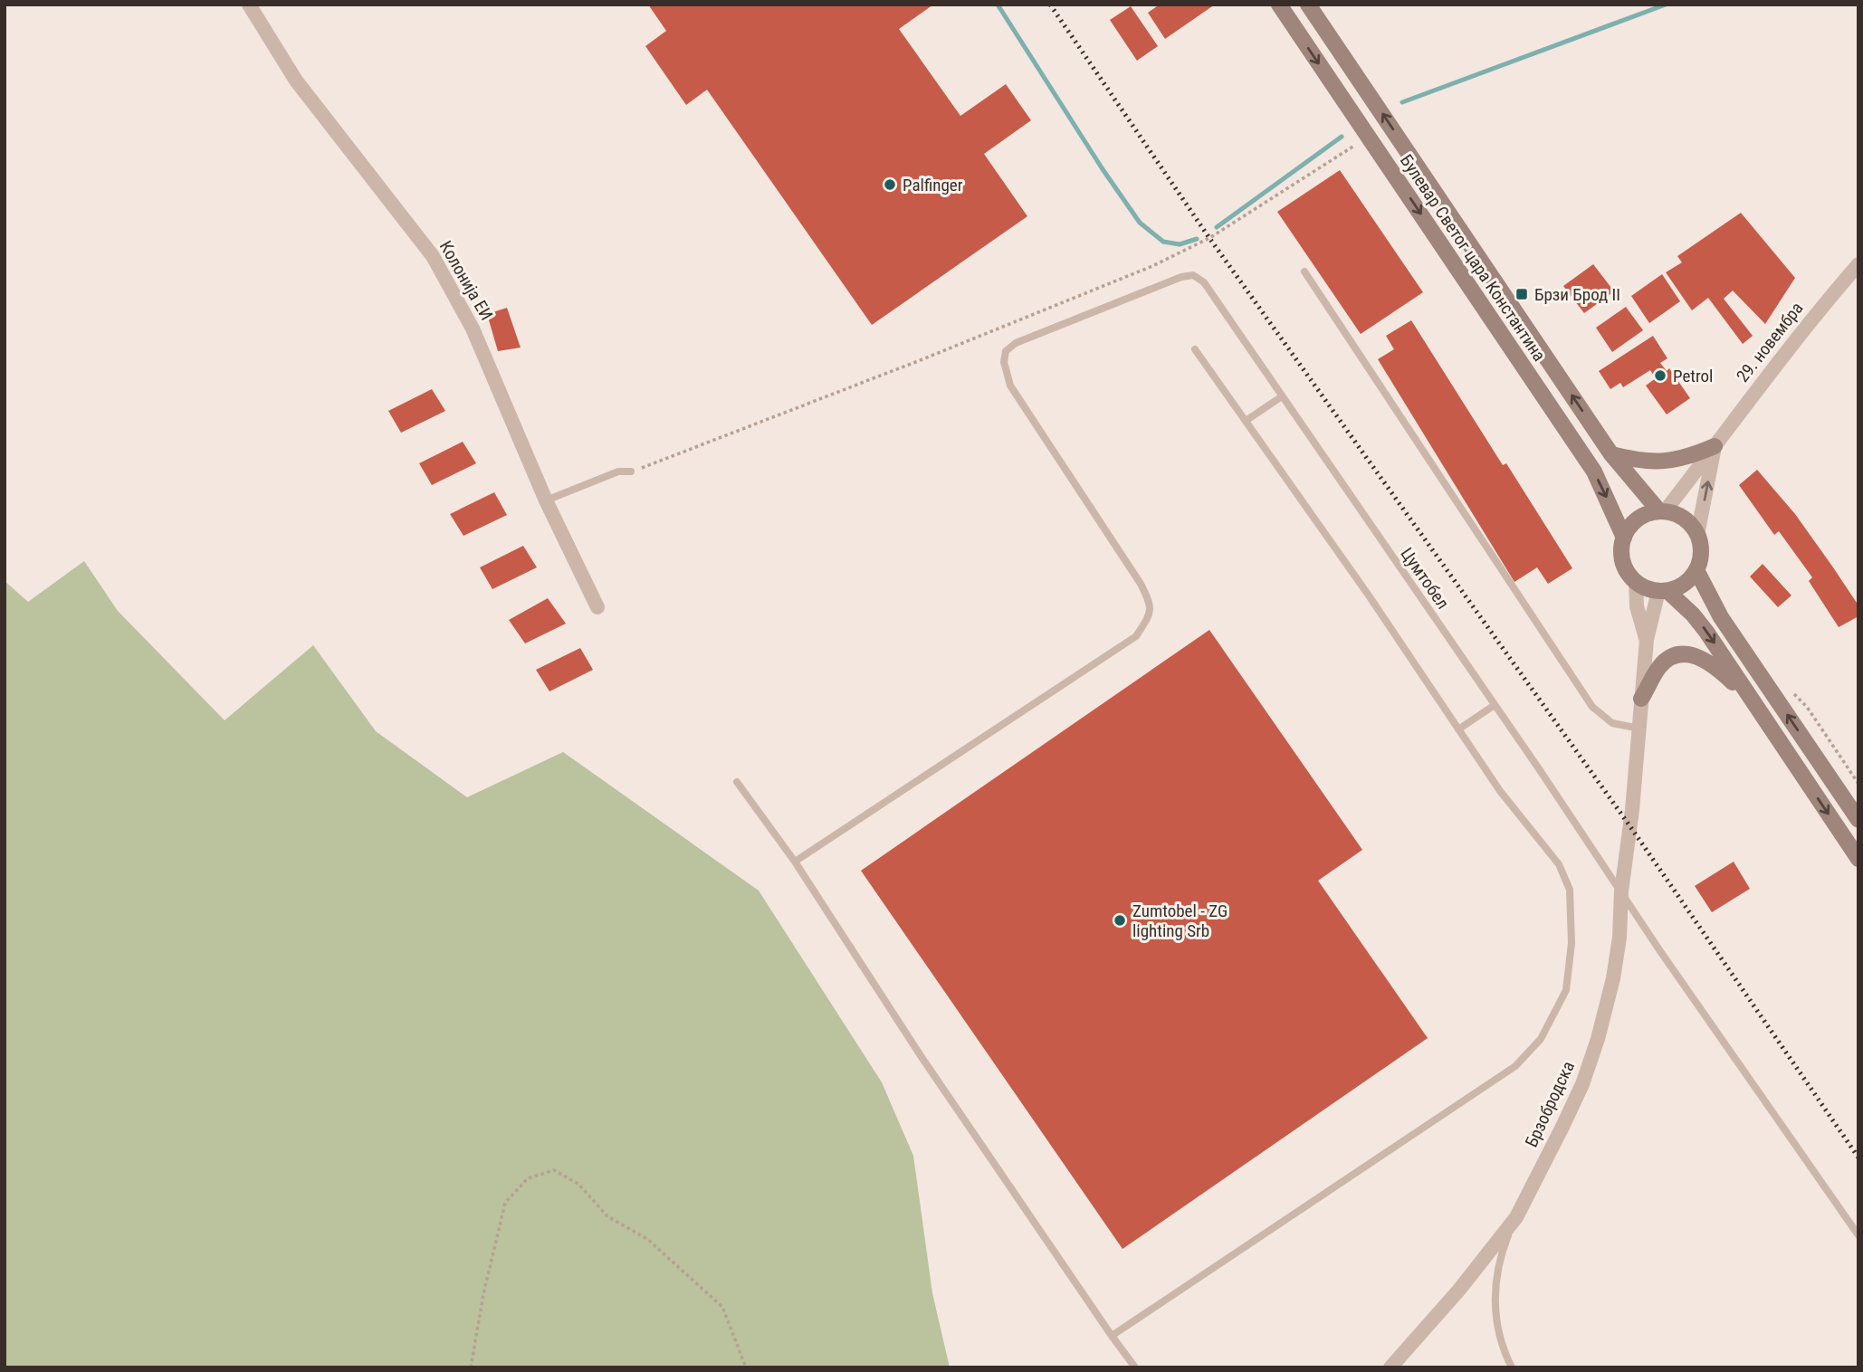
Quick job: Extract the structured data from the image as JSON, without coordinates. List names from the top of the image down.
{
  "streets": {
    "main road": ["Булевар Светог цара Константина"],
    "street": ["Колонија ЕИ", "29. новембра", "Брзобродска"],
    "lane": ["Цумтобел"]
  },
  "crossings": [
    ["Булевар Светог цара Константина", "29. новембра"],
    ["Цумтобел", "Брзобродска"]
  ],
  "places": {
    "other": ["Palfinger", "Petrol", "Zumtobel - ZG lighting Srb"],
    "transit": ["Брзи Брод II"]
  }
}
